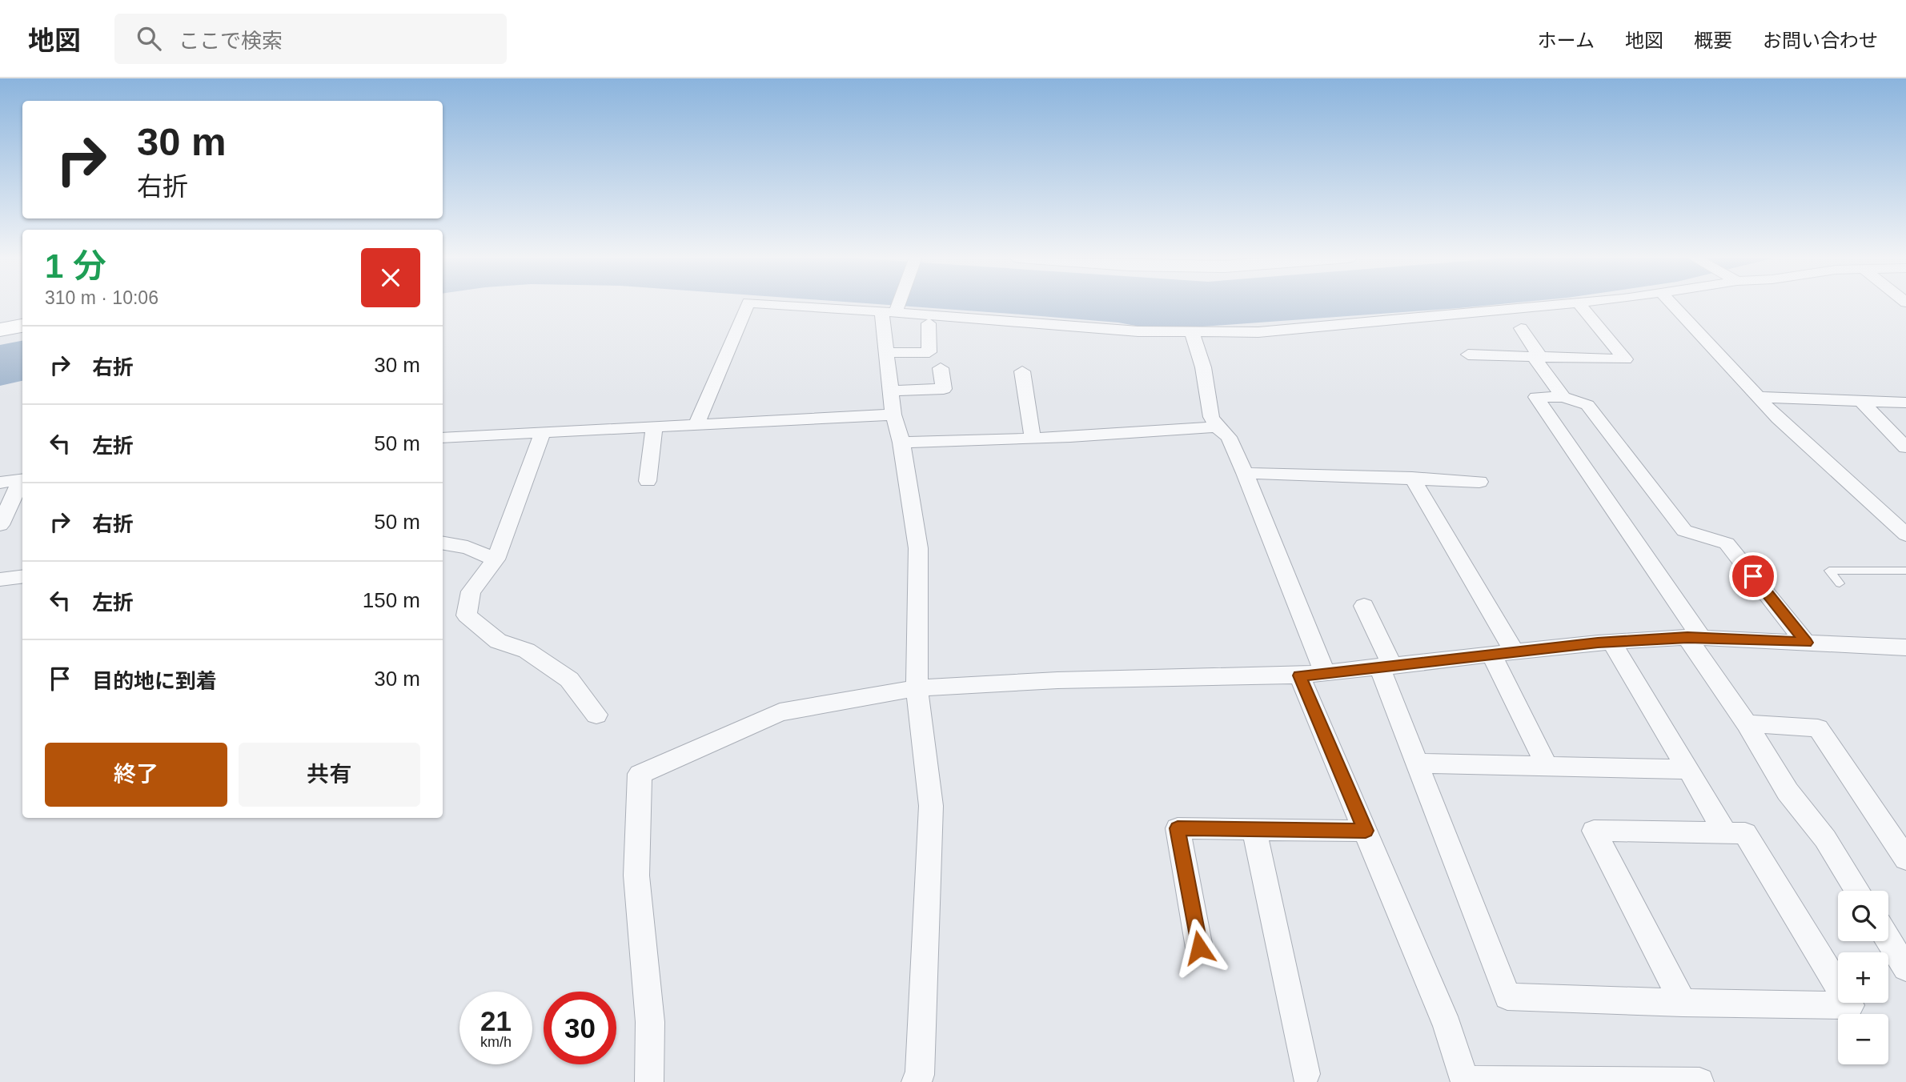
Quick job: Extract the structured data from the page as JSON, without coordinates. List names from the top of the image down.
{
  "page": {
    "header": "地図",
    "search": "ここで検索",
    "nav": [
      "ホーム",
      "地図",
      "概要",
      "お問い合わせ"
    ],
    "turn": ["30 m", "右折"],
    "heading": ["1 分", "310 m · 10:06"],
    "list": [
      {
        "name": "右折",
        "value": "30 m"
      },
      {
        "name": "左折",
        "value": "50 m"
      },
      {
        "name": "右折",
        "value": "50 m"
      },
      {
        "name": "左折",
        "value": "150 m"
      },
      {
        "name": "目的地に到着",
        "value": "30 m"
      }
    ],
    "buttons": ["終了", "共有"],
    "map_buttons": ["+", "−"],
    "speed": "21 km/h",
    "limit": "30"
  }
}
